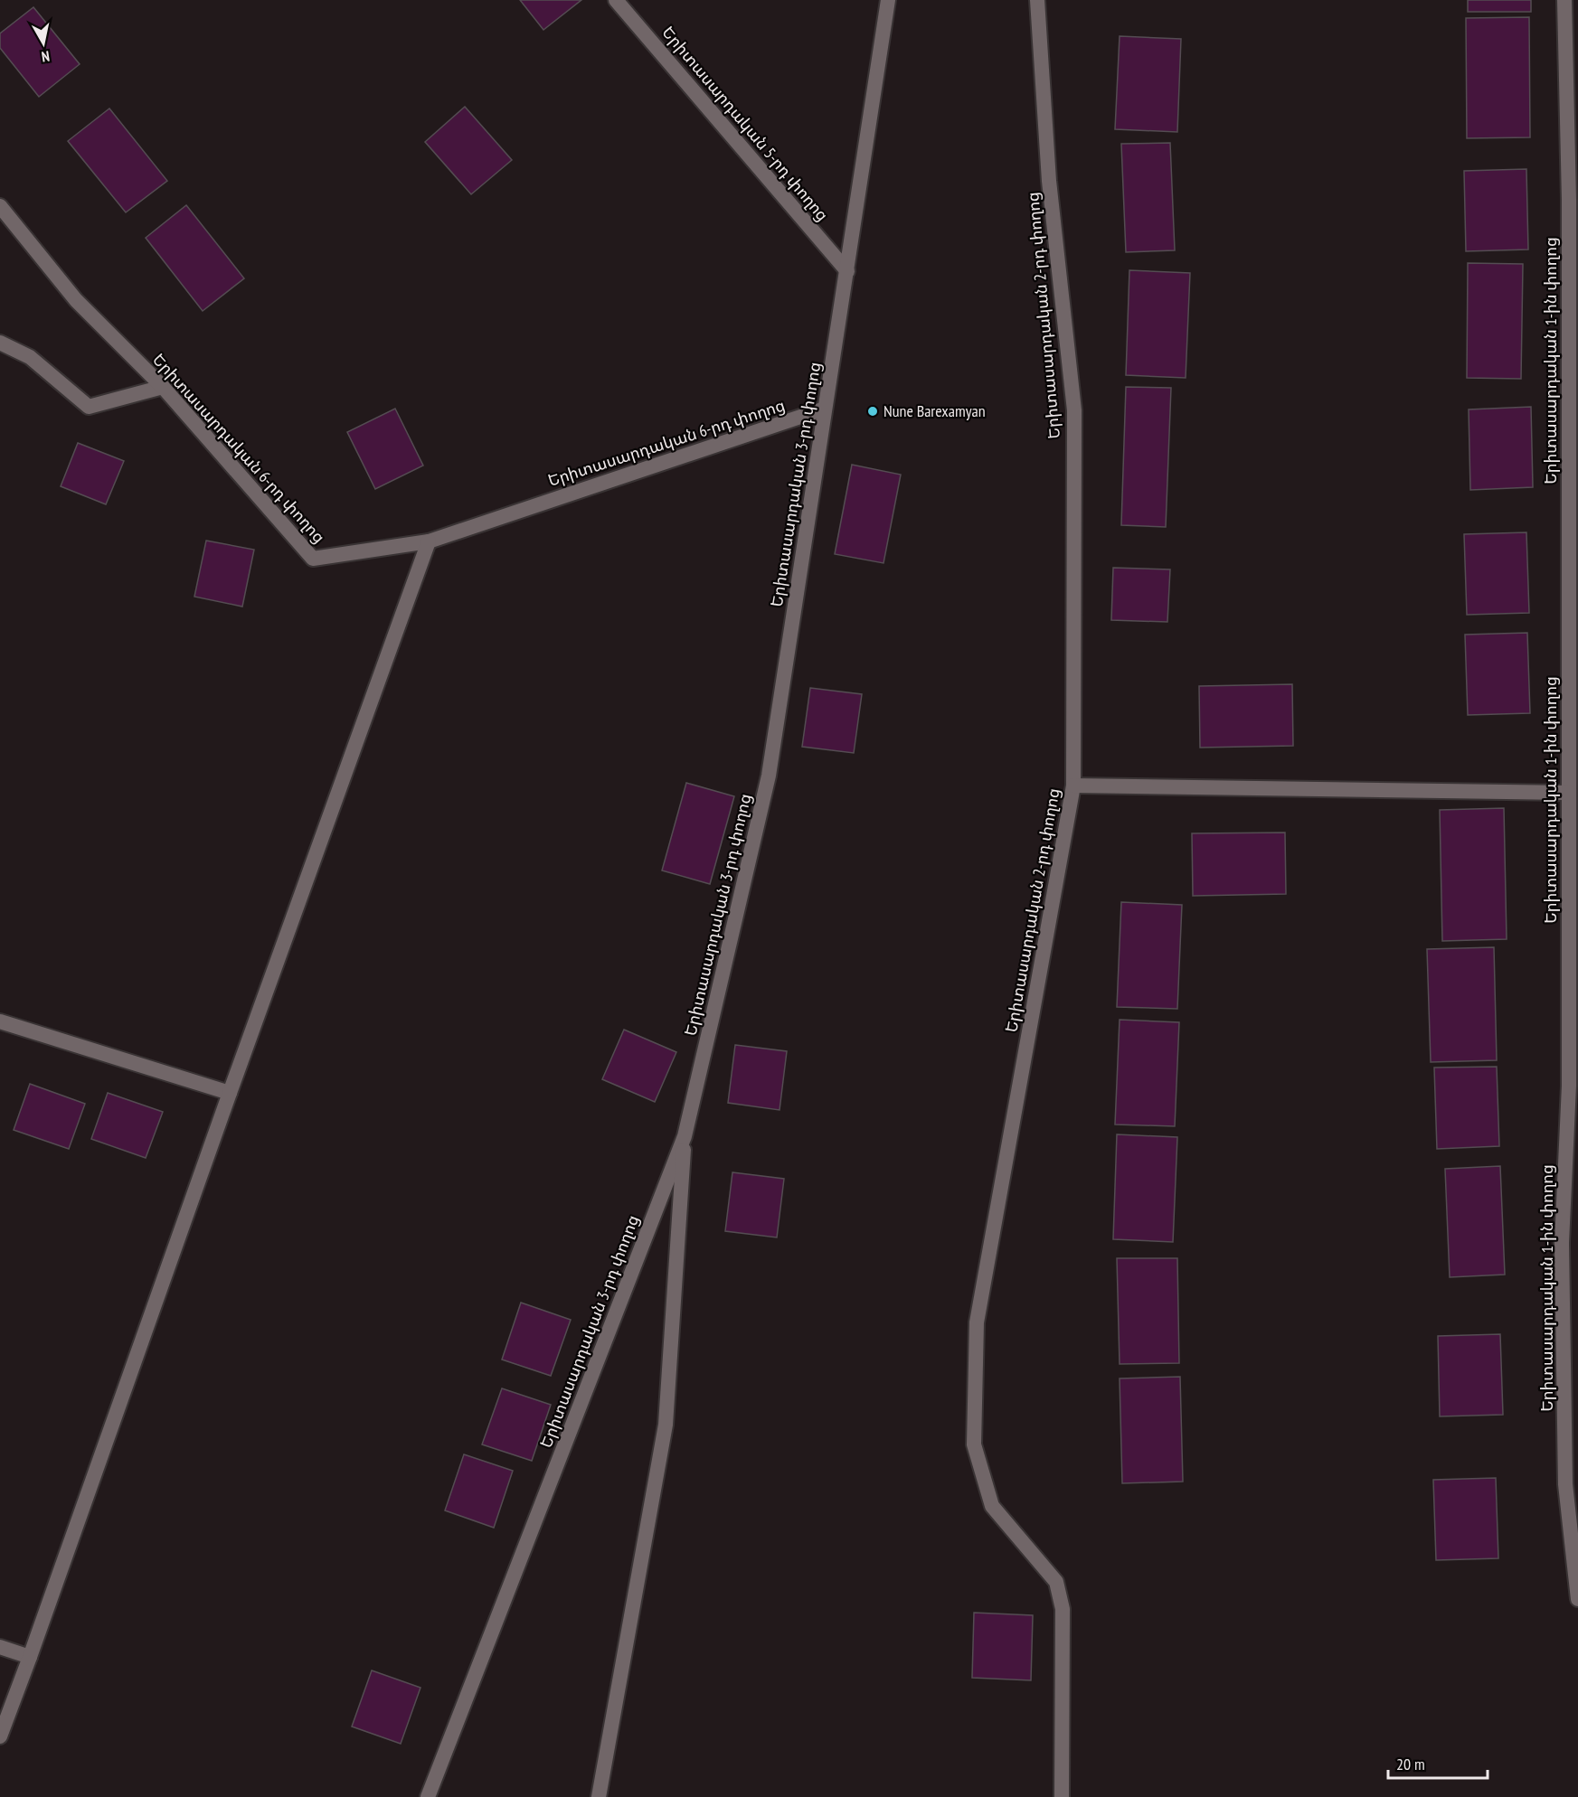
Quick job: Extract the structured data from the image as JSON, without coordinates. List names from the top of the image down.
{
  "streets": {
    "street": [
      "Երիտասարդական 5-րդ փողոց",
      "Երիտասարդական 2-րդ փողոց",
      "Երիտասարդական 1-ին փողոց",
      "Երիտասարդական 6-րդ փողոց",
      "Երիտասարդական 3-րդ փողոց"
    ]
  },
  "crossings": [
    ["Երիտասարդական 5-րդ փողոց", "Երիտասարդական 3-րդ փողոց"],
    ["Երիտասարդական 6-րդ փողոց", "Երիտասարդական 3-րդ փողոց"]
  ],
  "places": ["Nune Barexamyan"],
  "scale_bar": "20 m",
  "north": "bottom"
}
